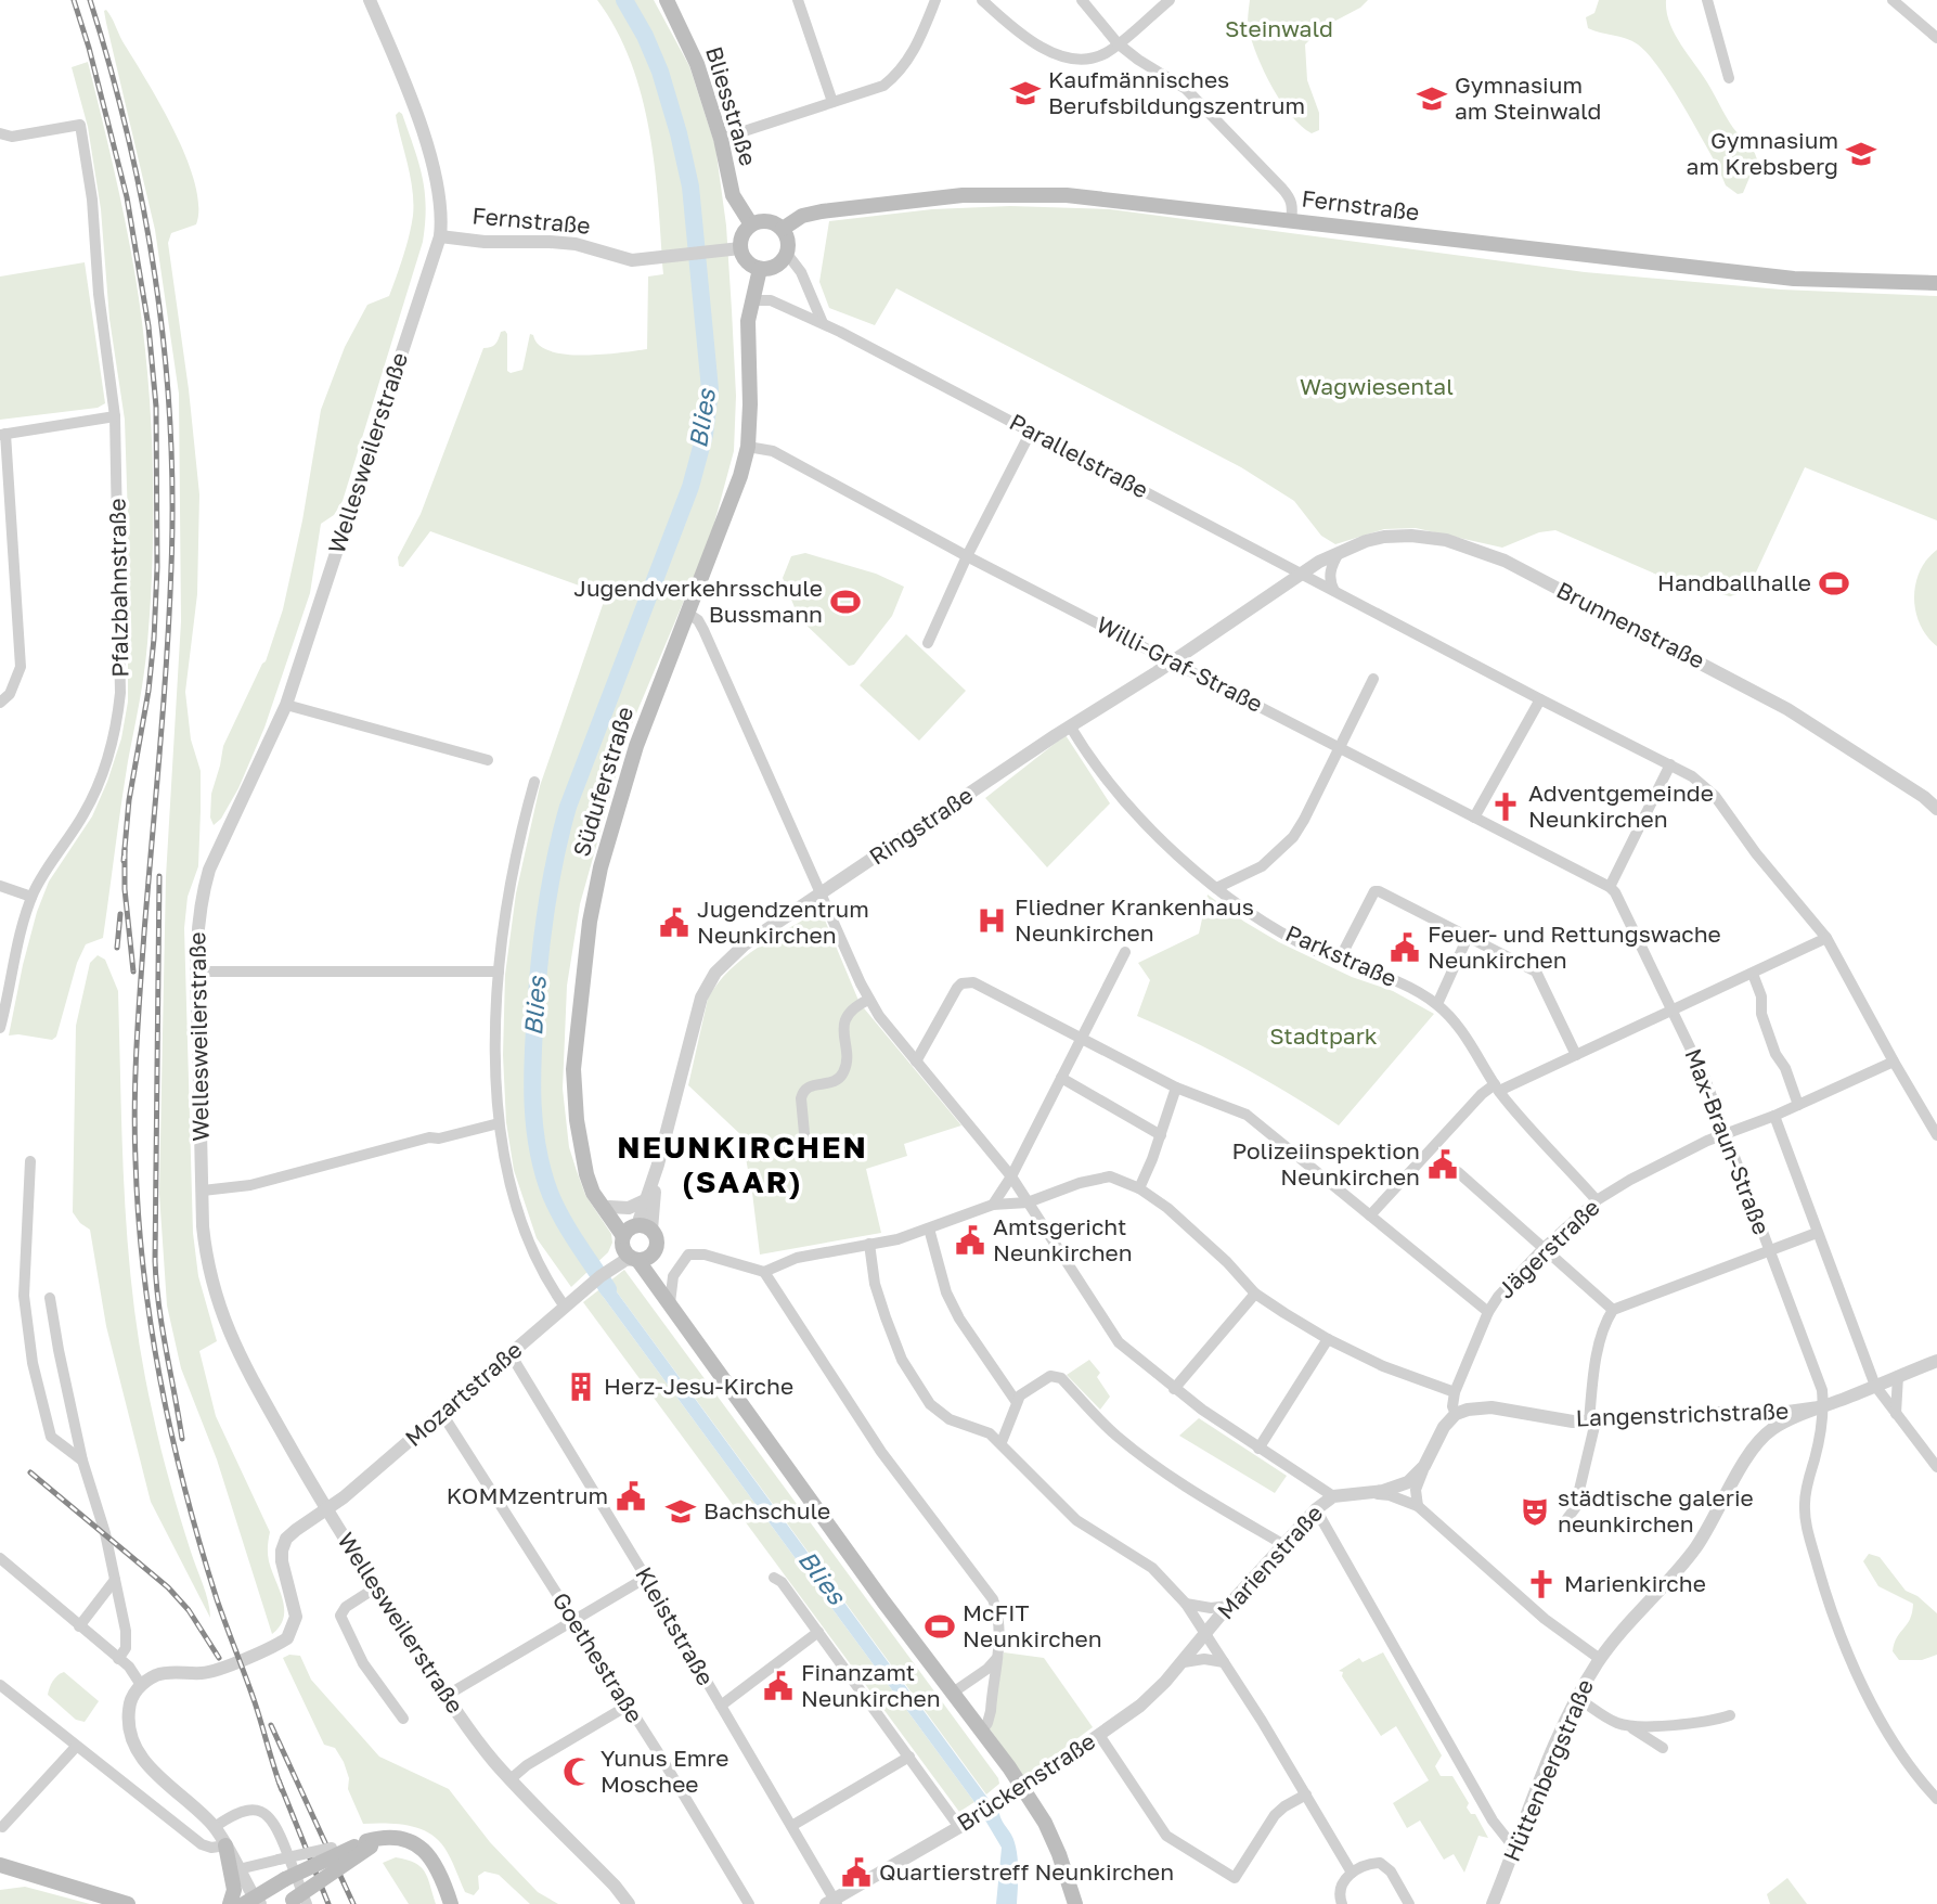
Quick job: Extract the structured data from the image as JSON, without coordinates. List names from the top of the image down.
{
  "streets": {
    "main road": ["Bliesstraße", "Fernstraße", "Süduferstraße"],
    "street": [
      "Wellesweilerstraße",
      "Parallelstraße",
      "Pfalzbahnstraße",
      "Brunnenstraße",
      "Willi-Graf-Straße",
      "Ringstraße",
      "Parkstraße",
      "Max-Braun-Straße",
      "Jägerstraße",
      "Mozartstraße",
      "Langenstrichstraße",
      "Marienstraße",
      "Kleiststraße",
      "Goethestraße",
      "Hüttenbergstraße",
      "Brückenstraße"
    ]
  },
  "crossings": [
    ["Bliesstraße", "Fernstraße"],
    ["Fernstraße", "Wellesweilerstraße"],
    ["Wellesweilerstraße", "Mozartstraße"],
    ["Parallelstraße", "Brunnenstraße"],
    ["Parallelstraße", "Ringstraße"],
    ["Parallelstraße", "Jägerstraße"],
    ["Brunnenstraße", "Ringstraße"],
    ["Willi-Graf-Straße", "Süduferstraße"],
    ["Willi-Graf-Straße", "Ringstraße"],
    ["Willi-Graf-Straße", "Max-Braun-Straße"],
    ["Süduferstraße", "Ringstraße"],
    ["Süduferstraße", "Mozartstraße"],
    ["Ringstraße", "Parkstraße"],
    ["Ringstraße", "Mozartstraße"],
    ["Parkstraße", "Jägerstraße"],
    ["Max-Braun-Straße", "Jägerstraße"],
    ["Max-Braun-Straße", "Langenstrichstraße"],
    ["Max-Braun-Straße", "Hüttenbergstraße"],
    ["Jägerstraße", "Langenstrichstraße"],
    ["Mozartstraße", "Kleiststraße"],
    ["Mozartstraße", "Goethestraße"],
    ["Langenstrichstraße", "Hüttenbergstraße"],
    ["Marienstraße", "Hüttenbergstraße"],
    ["Marienstraße", "Brückenstraße"],
    ["Kleiststraße", "Brückenstraße"]
  ],
  "districts": ["NEUNKIRCHEN (SAAR)"],
  "water": ["Blies"],
  "parks": ["Steinwald", "Wagwiesental", "Stadtpark"],
  "places": {
    "school or university": [
      "Kaufmännisches Berufsbildungszentrum",
      "Gymnasium am Steinwald",
      "Gymnasium am Krebsberg",
      "Bachschule"
    ],
    "sports": ["Handballhalle", "Jugendverkehrsschule Bussmann", "McFIT Neunkirchen"],
    "church": ["Adventgemeinde Neunkirchen", "Marienkirche"],
    "hospital": ["Fliedner Krankenhaus Neunkirchen"],
    "public building": [
      "Jugendzentrum Neunkirchen",
      "Feuer- und Rettungswache Neunkirchen",
      "Polizeiinspektion Neunkirchen",
      "Amtsgericht Neunkirchen",
      "KOMMzentrum",
      "Finanzamt Neunkirchen",
      "Quartierstreff Neunkirchen"
    ],
    "building": ["Herz-Jesu-Kirche"],
    "theatre": ["städtische galerie neunkirchen"],
    "mosque": ["Yunus Emre Moschee"]
  }
}
